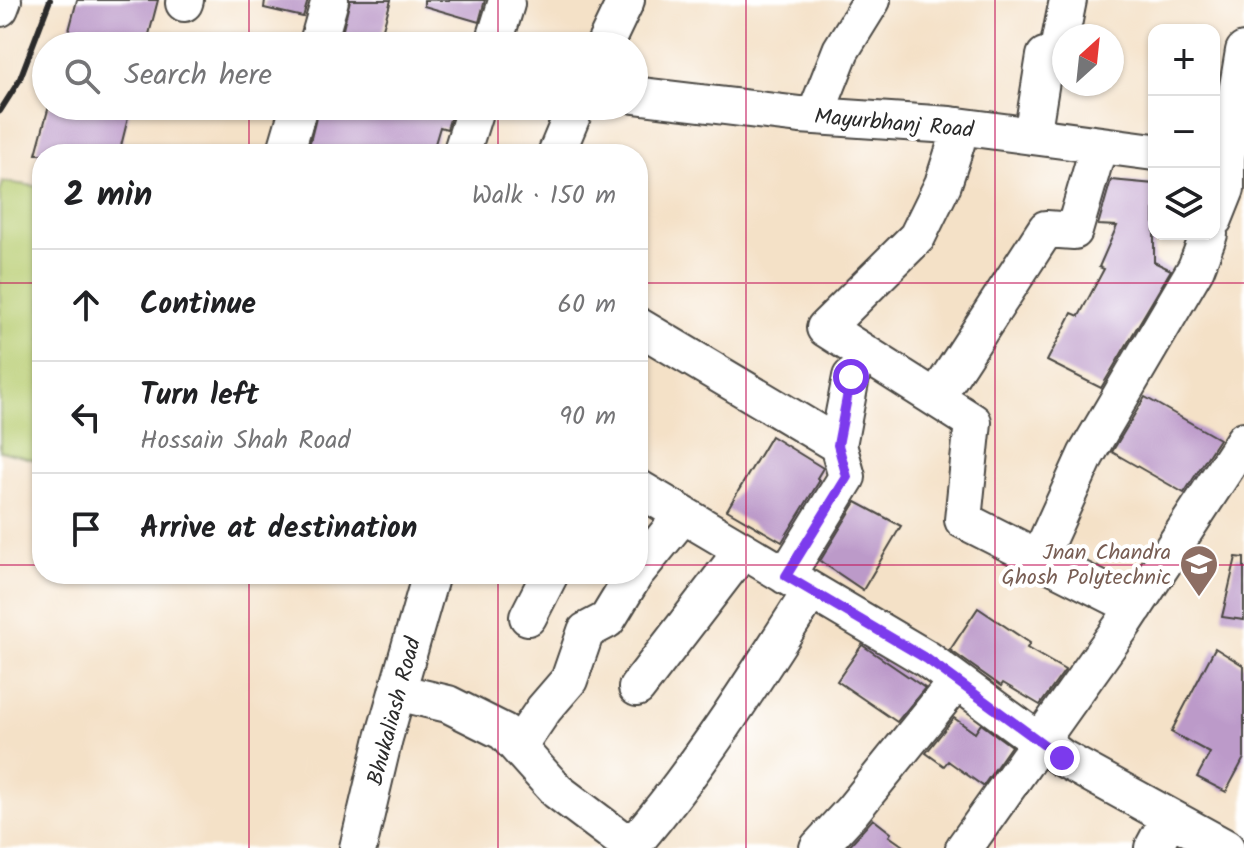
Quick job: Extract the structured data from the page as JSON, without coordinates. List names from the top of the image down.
{
  "streets": {
    "street": ["Mayurbhanj Road", "Bhukaliash Road"]
  },
  "places": {
    "school or university": ["Jnan Chandra Ghosh Polytechnic"]
  },
  "north": "top right",
  "page": {
    "map_buttons": ["+", "−"],
    "search": "Search here",
    "heading": ["2 min", "Walk · 150 m"],
    "list": [
      ["Continue", "60 m"],
      ["Turn left", "Hossain Shah Road", "90 m"],
      "Arrive at destination"
    ]
  }
}
